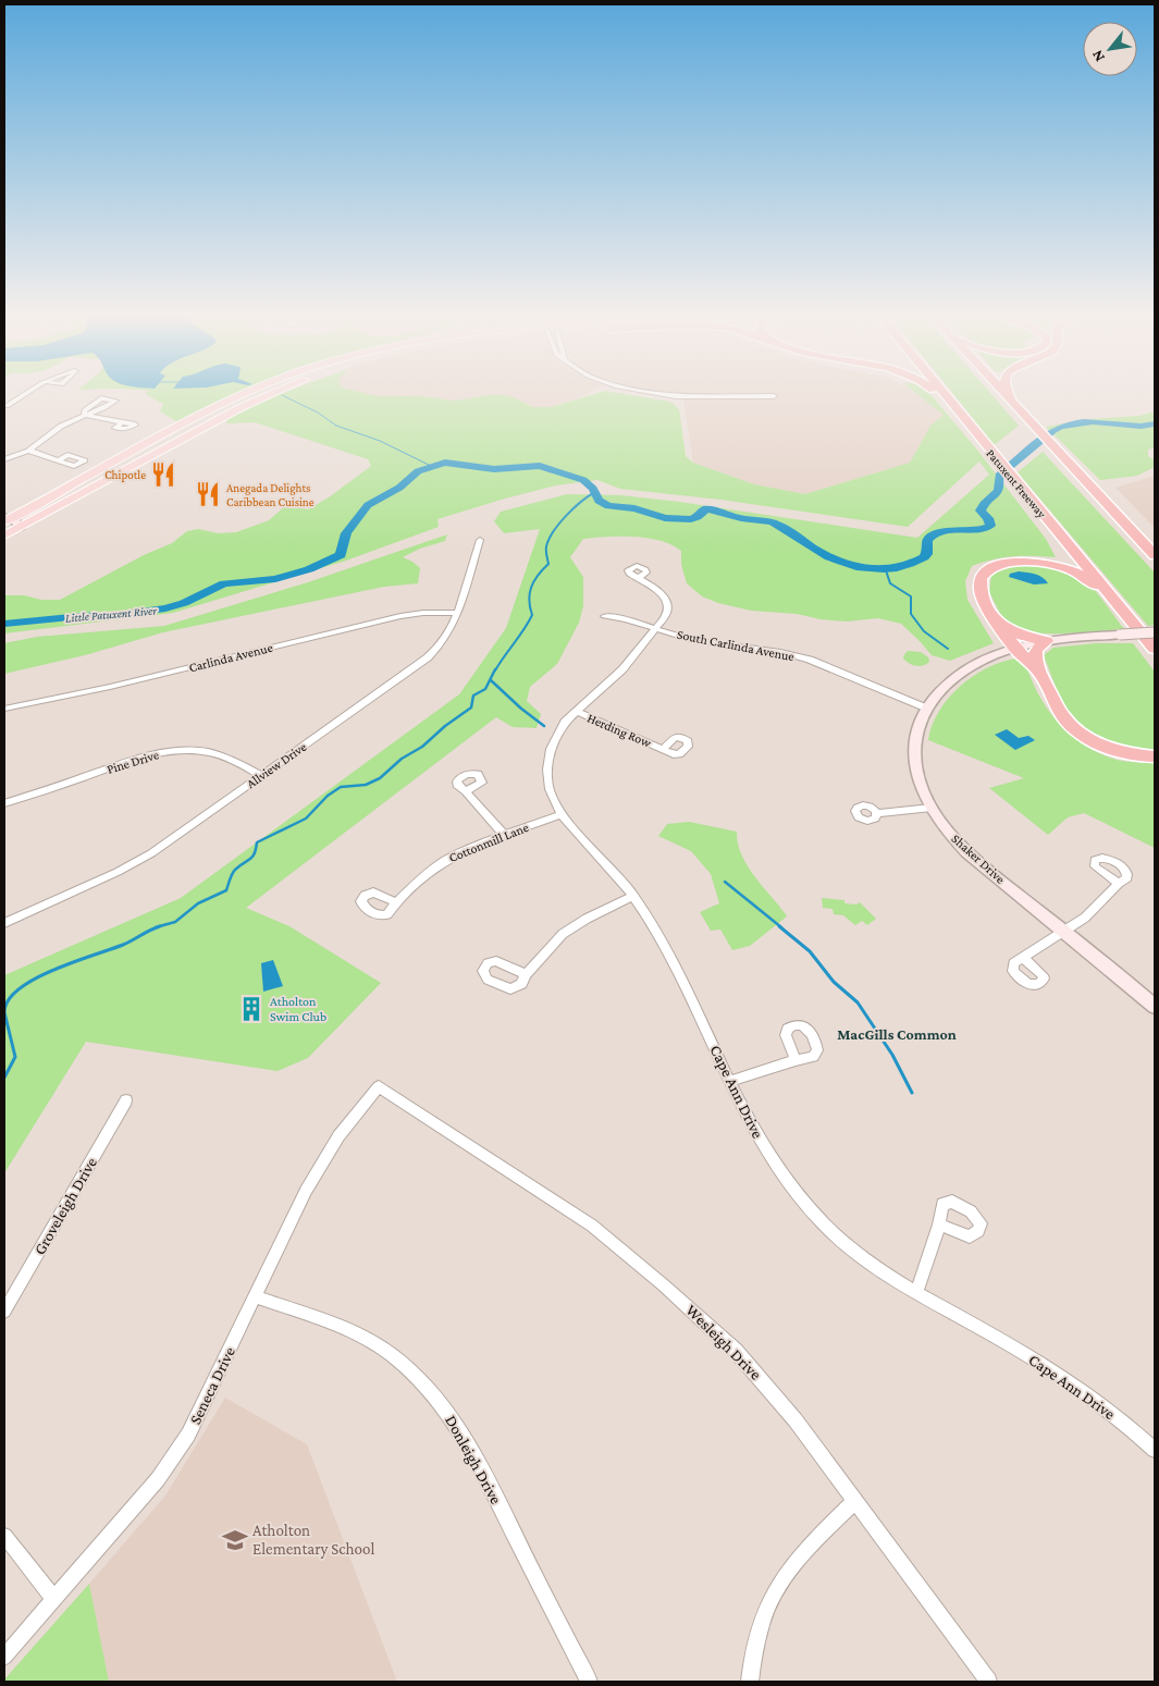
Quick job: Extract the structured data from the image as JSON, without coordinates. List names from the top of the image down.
{
  "streets": {
    "highway": ["Patuxent Freeway"],
    "street": [
      "South Carlinda Avenue",
      "Carlinda Avenue",
      "Herding Row",
      "Pine Drive",
      "Allview Drive",
      "Cottonmill Lane",
      "Shaker Drive",
      "Cape Ann Drive",
      "Groveleigh Drive",
      "Wesleigh Drive",
      "Seneca Drive",
      "Donleigh Drive"
    ]
  },
  "crossings": [
    ["South Carlinda Avenue", "Shaker Drive"],
    ["South Carlinda Avenue", "Cape Ann Drive"],
    ["Carlinda Avenue", "Allview Drive"],
    ["Herding Row", "Cape Ann Drive"],
    ["Pine Drive", "Allview Drive"],
    ["Cottonmill Lane", "Cape Ann Drive"],
    ["Wesleigh Drive", "Seneca Drive"],
    ["Seneca Drive", "Donleigh Drive"]
  ],
  "districts": ["MacGills Common"],
  "water": ["Little Patuxent River"],
  "places": {
    "restaurant": ["Chipotle", "Anegada Delights Caribbean Cuisine"],
    "building": ["Atholton Swim Club"],
    "school or university": ["Atholton Elementary School"]
  },
  "north": "bottom left"
}
